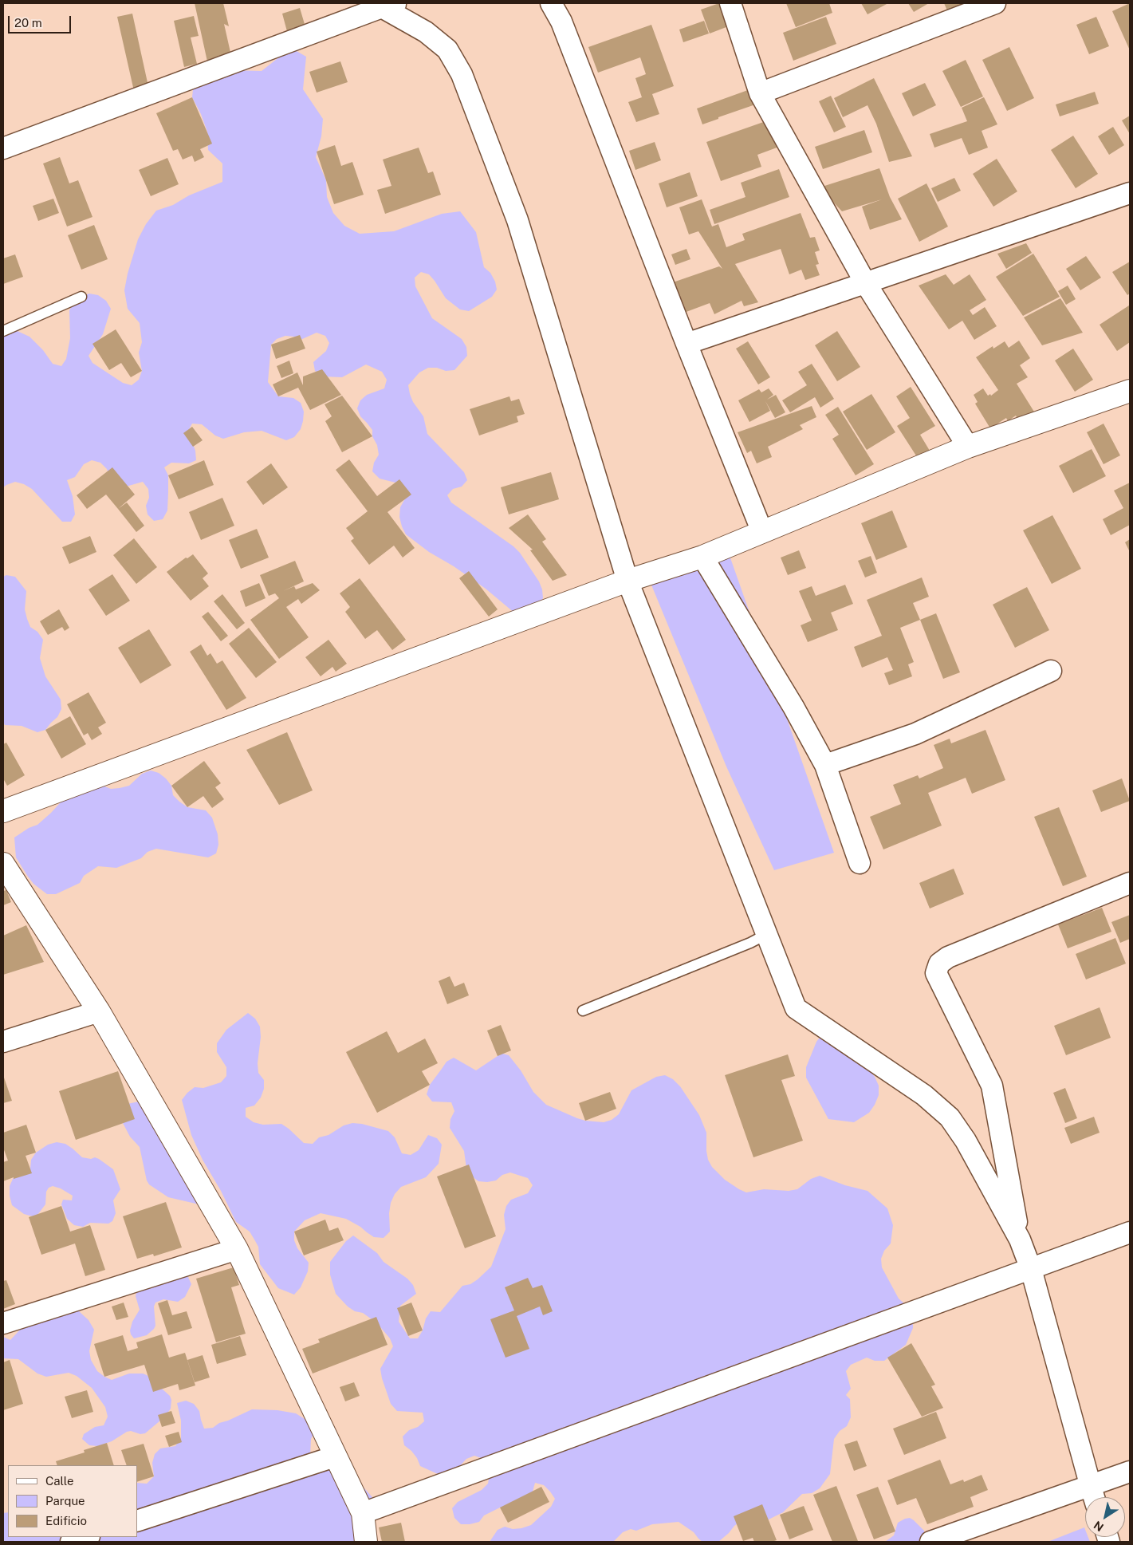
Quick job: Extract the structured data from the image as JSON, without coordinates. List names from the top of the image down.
{
  "legend": ["Calle", "Parque", "Edificio"],
  "scale_bar": "20 m",
  "north": "bottom left"
}
